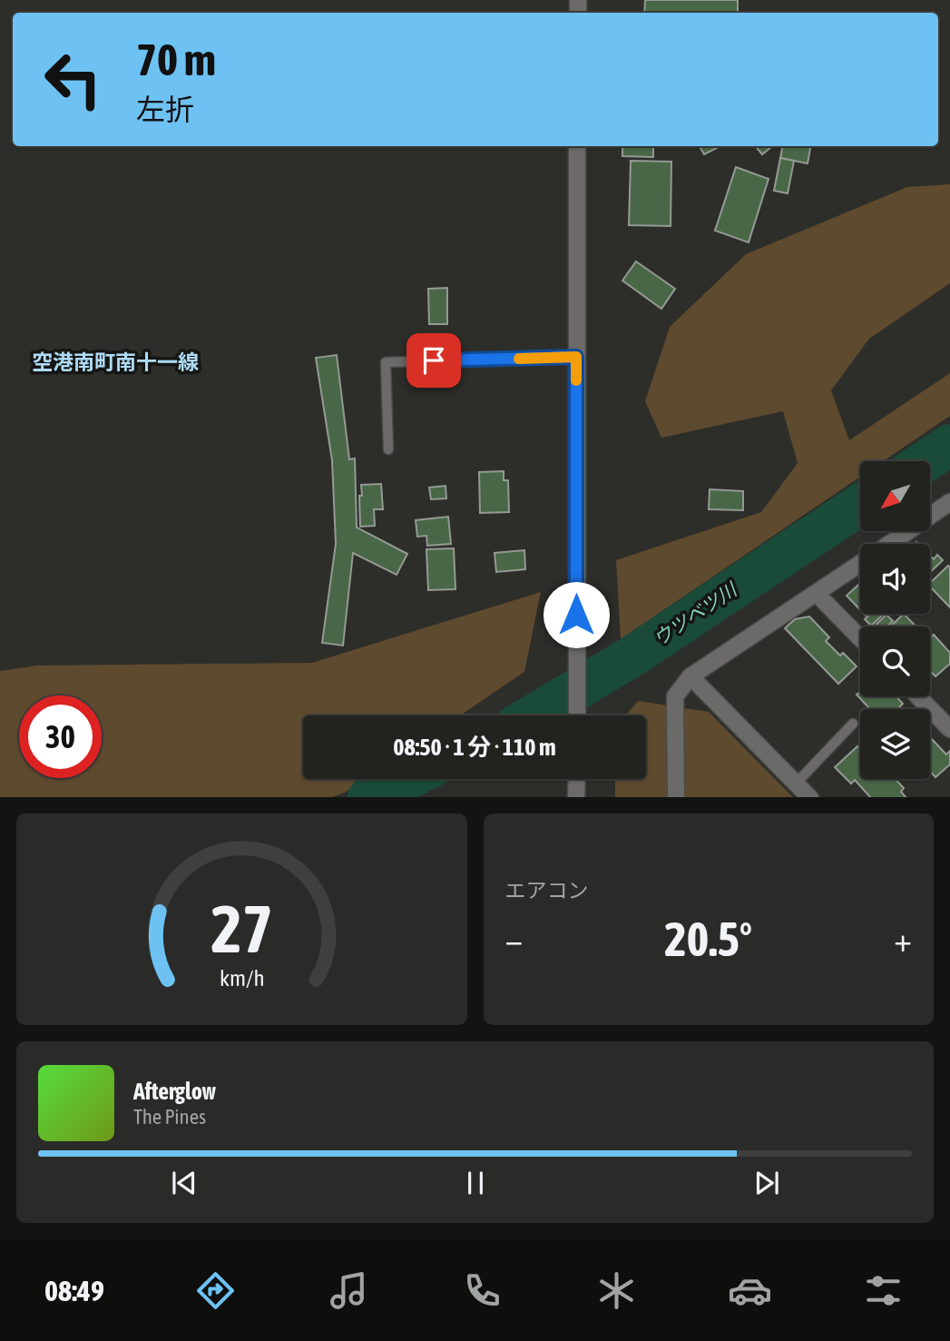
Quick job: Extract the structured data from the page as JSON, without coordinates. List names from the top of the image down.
{
  "districts": ["空港南町南十一線"],
  "water": ["ウツベツ川"],
  "north": "bottom left",
  "page": {
    "turn": ["70 m", "左折"],
    "limit": "30",
    "trip": "08:50 · 1 分 · 110 m",
    "tile": "エアコン",
    "heat": ["−", "20.5°", "+"],
    "song": ["Afterglow", "The Pines"],
    "tabs": "08:49",
    "gauge": ["27", "km/h"]
  }
}
